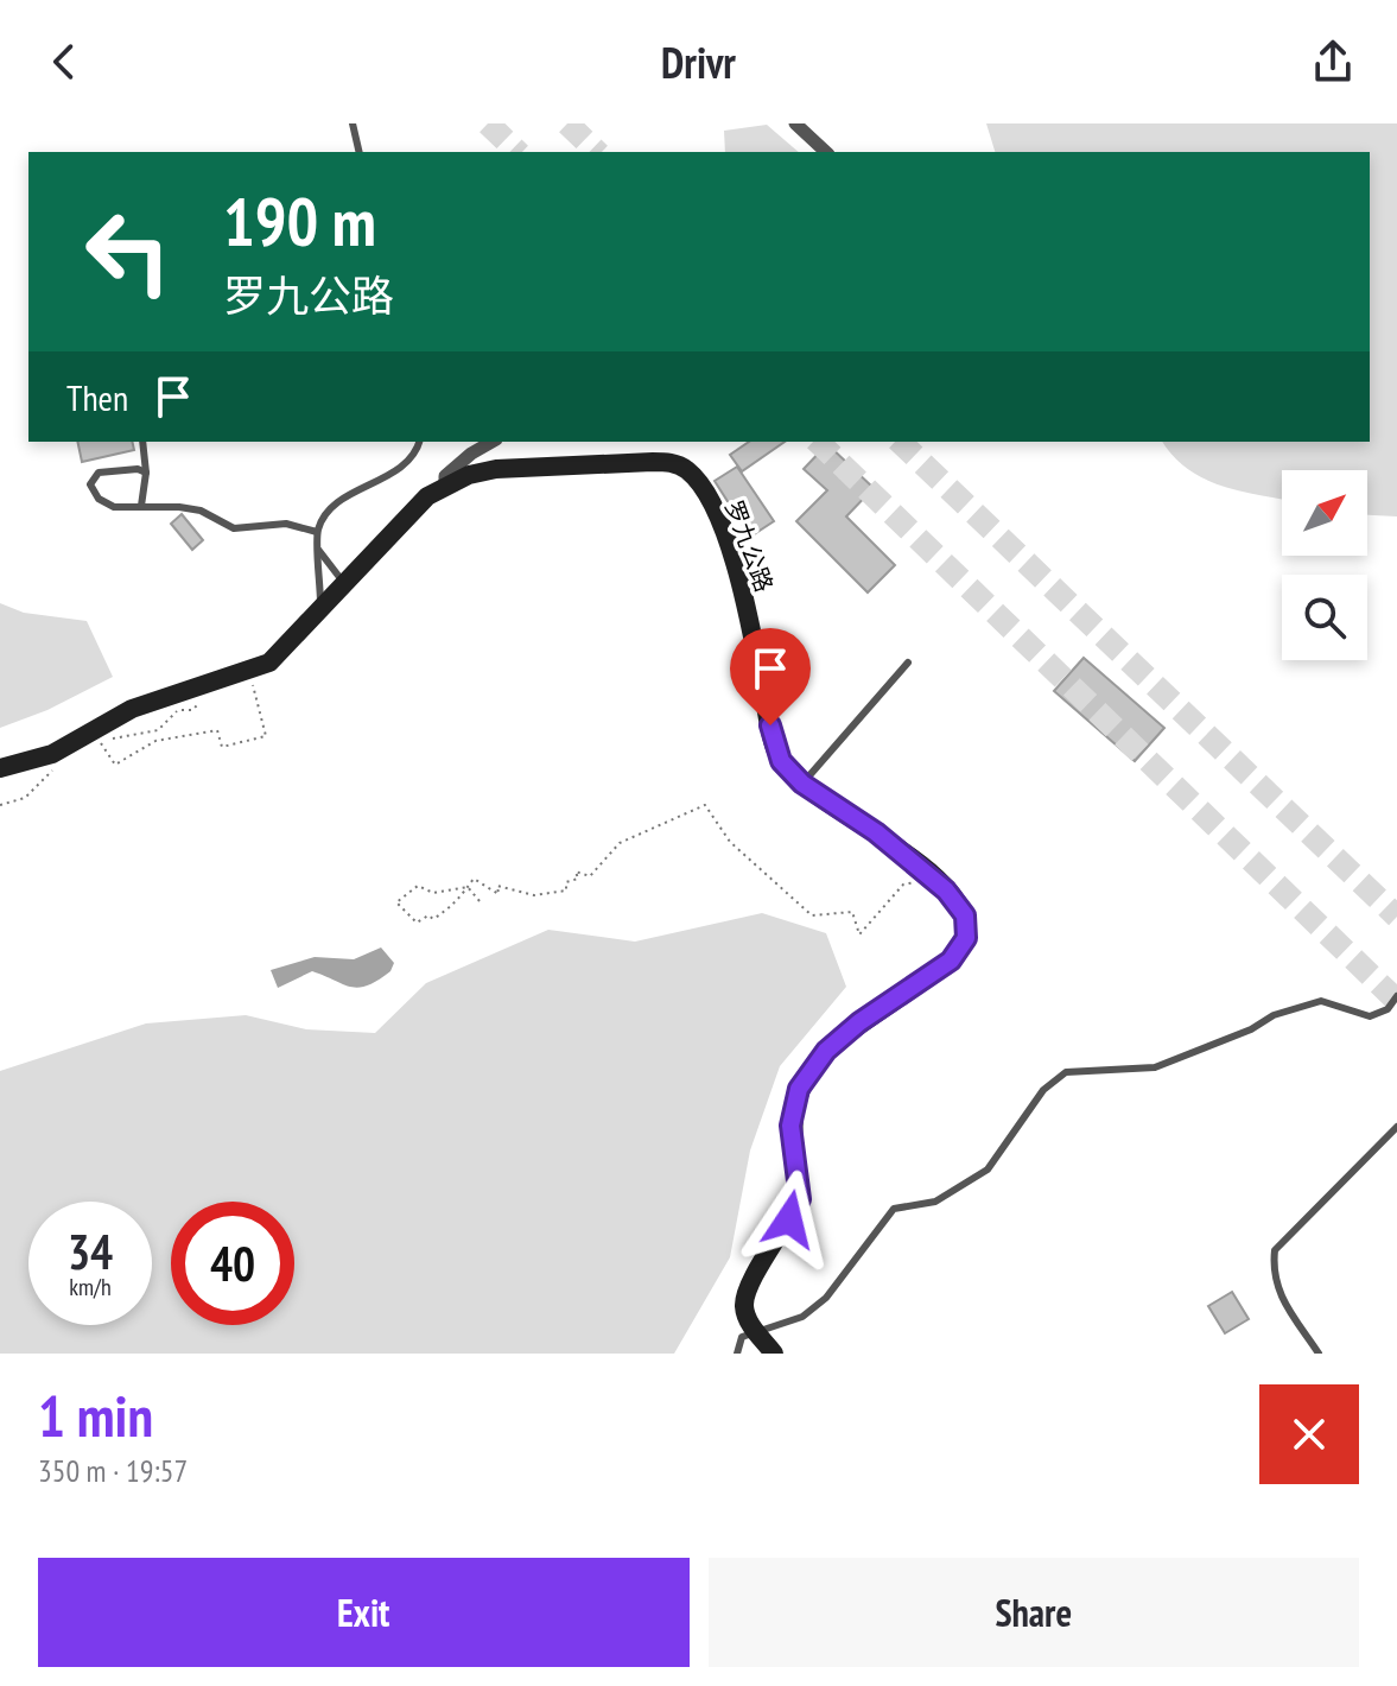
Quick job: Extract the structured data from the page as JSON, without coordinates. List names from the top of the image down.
{
  "streets": {
    "street": ["罗九公路"]
  },
  "north": "top right",
  "page": {
    "header": "Drivr",
    "turn": ["190 m", "罗九公路"],
    "then": "Then",
    "speed": "34 km/h",
    "limit": "40",
    "heading": ["1 min", "350 m · 19:57"],
    "buttons": ["Exit", "Share"]
  }
}
